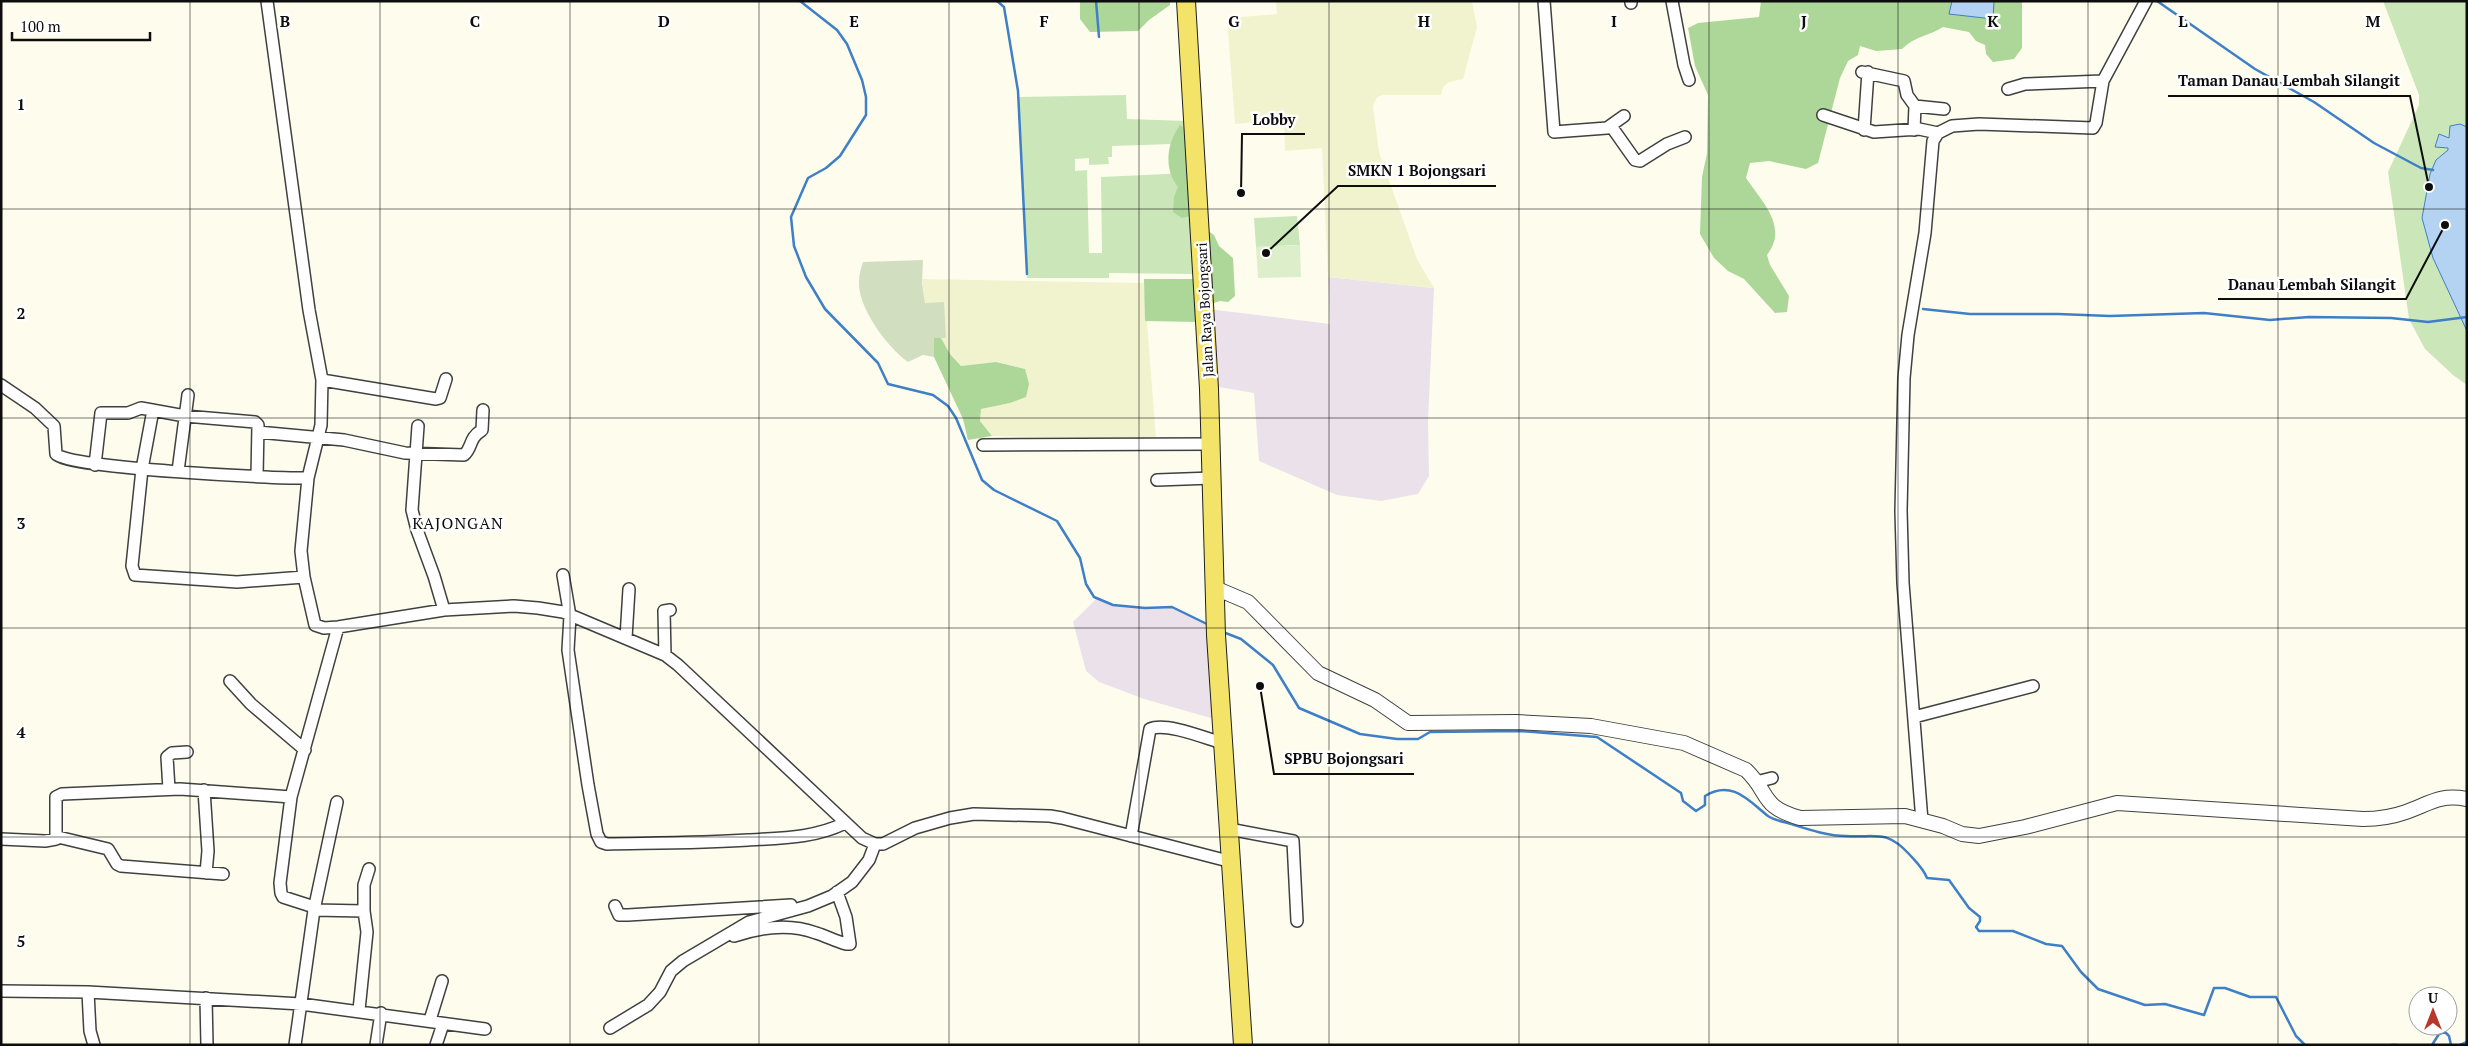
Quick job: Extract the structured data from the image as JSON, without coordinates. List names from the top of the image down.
{
  "streets": {
    "main road": ["Jalan Raya Bojongsari"]
  },
  "districts": ["KAJONGAN"],
  "places": [
    "Taman Danau Lembah Silangit",
    "Lobby",
    "Danau Lembah Silangit",
    "SMKN 1 Bojongsari",
    "SPBU Bojongsari"
  ],
  "scale_bar": "100 m",
  "north": "top",
  "grid": {
    "columns": [
      "B",
      "C",
      "D",
      "E",
      "F",
      "G",
      "H",
      "I",
      "J",
      "K",
      "L",
      "M"
    ],
    "rows": [
      "1",
      "2",
      "3",
      "4",
      "5"
    ]
  }
}
